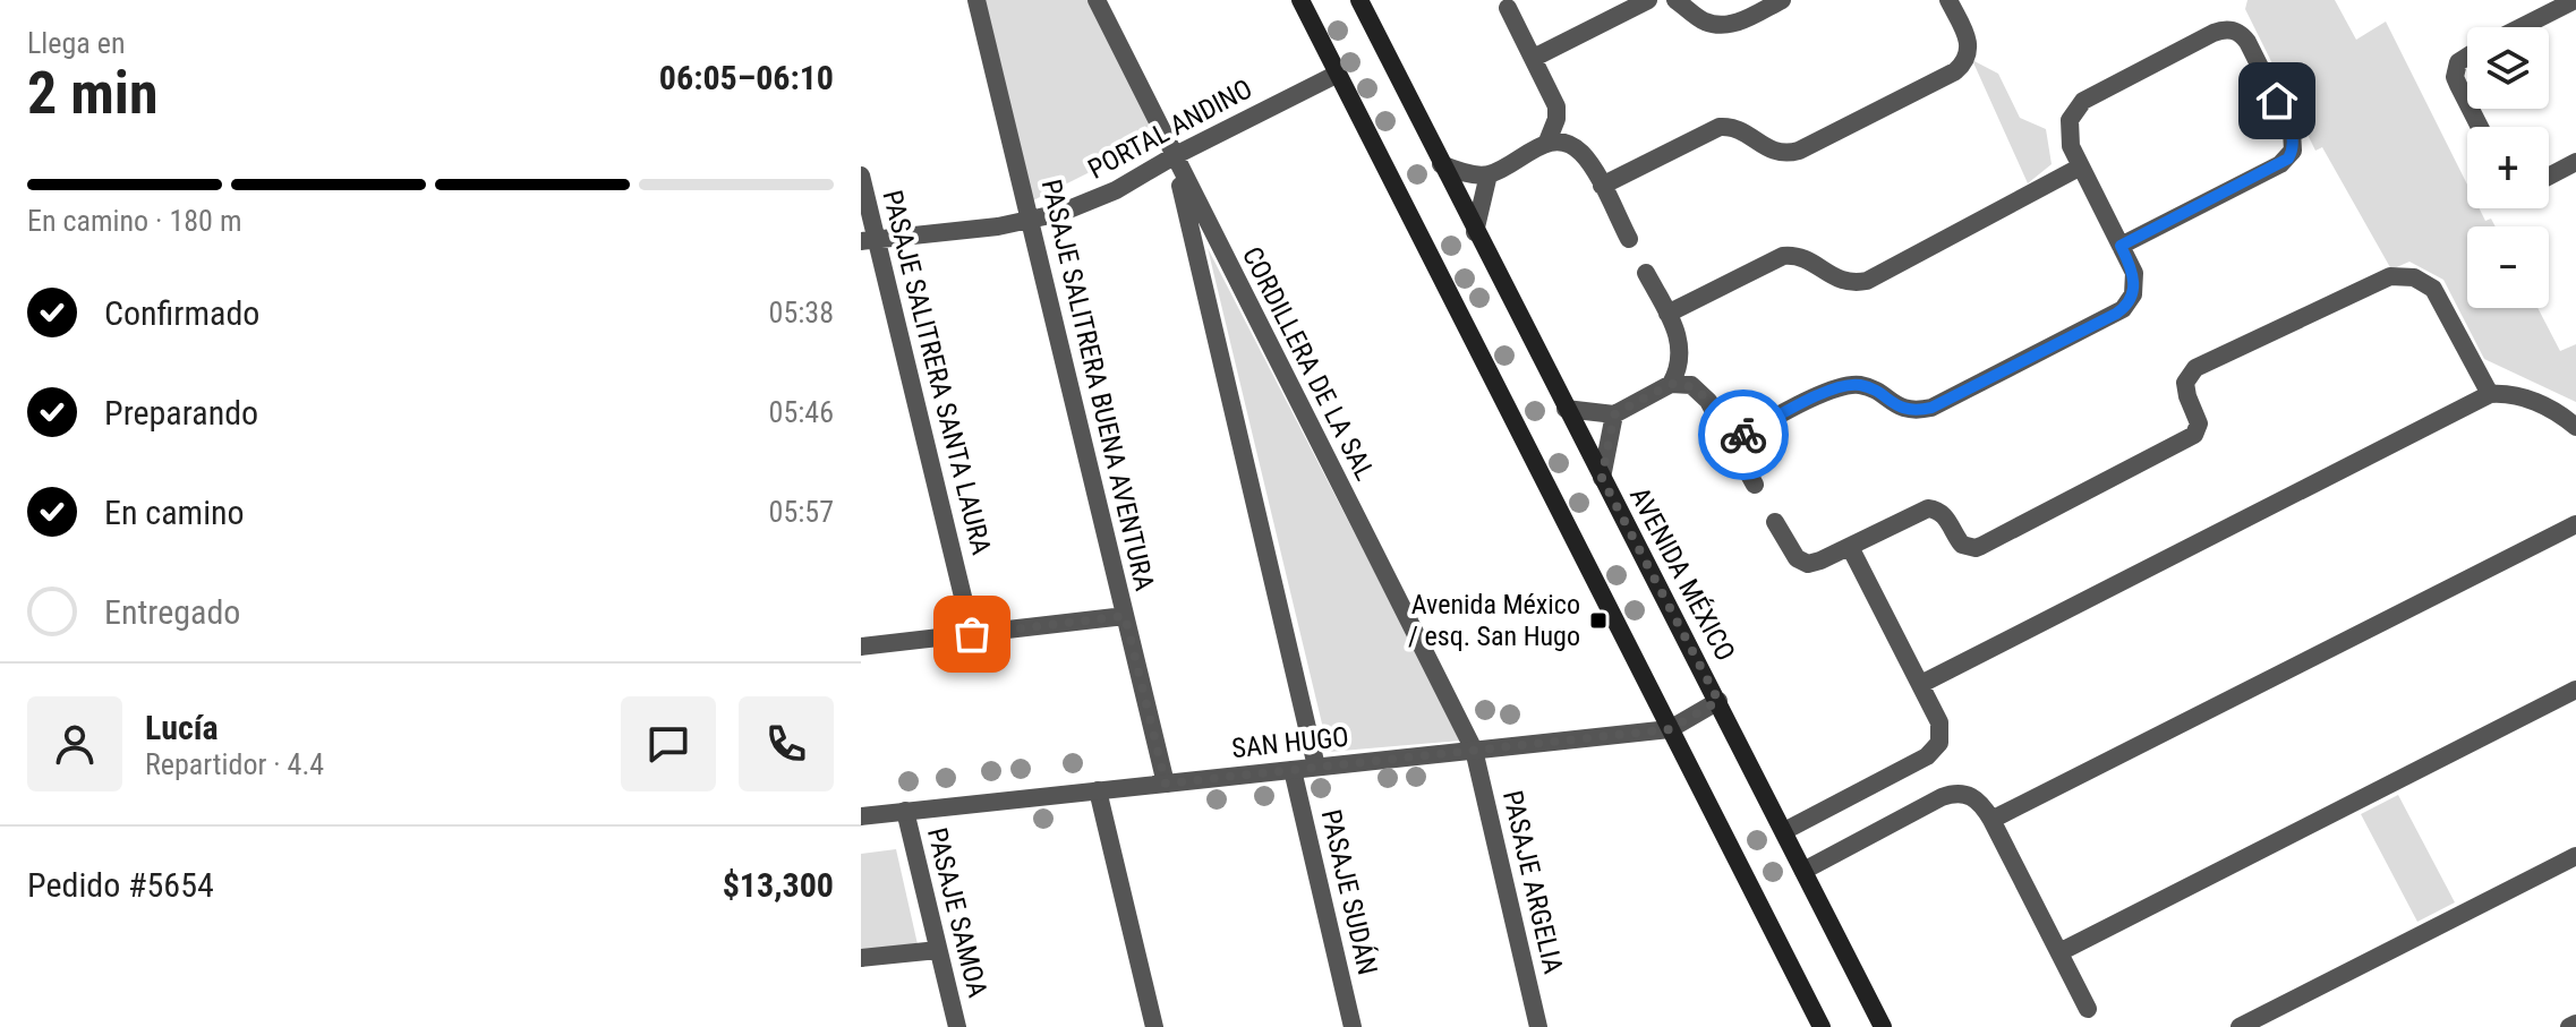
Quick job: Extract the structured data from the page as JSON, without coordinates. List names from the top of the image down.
{
  "streets": {
    "main road": ["AVENIDA MÉXICO"],
    "street": [
      "PORTAL ANDINO",
      "CORDILLERA DE LA SAL",
      "PASAJE SALITRERA SANTA LAURA",
      "PASAJE SALITRERA BUENA AVENTURA",
      "SAN HUGO",
      "PASAJE ARGELIA",
      "PASAJE SUDÁN",
      "PASAJE SAMOA"
    ]
  },
  "crossings": [
    ["PORTAL ANDINO", "CORDILLERA DE LA SAL"],
    ["PORTAL ANDINO", "PASAJE SALITRERA SANTA LAURA"],
    ["PORTAL ANDINO", "PASAJE SALITRERA BUENA AVENTURA"],
    ["CORDILLERA DE LA SAL", "SAN HUGO"],
    ["CORDILLERA DE LA SAL", "PASAJE ARGELIA"],
    ["PASAJE SALITRERA BUENA AVENTURA", "SAN HUGO"],
    ["AVENIDA MÉXICO", "SAN HUGO"],
    ["SAN HUGO", "PASAJE ARGELIA"],
    ["SAN HUGO", "PASAJE SUDÁN"],
    ["SAN HUGO", "PASAJE SAMOA"]
  ],
  "places": {
    "transit": ["Avenida México / esq. San Hugo"]
  },
  "page": {
    "heading": ["2 min", "Llega en", "06:05–06:10"],
    "panel": [
      "Lucía",
      "Repartidor · 4.4",
      "Pedido #5654",
      "$13,300"
    ],
    "map_buttons": ["+", "−"],
    "bar": "En camino · 180 m",
    "list": [
      ["Confirmado", "05:38"],
      ["Preparando", "05:46"],
      ["En camino", "05:57"],
      "Entregado"
    ]
  }
}
